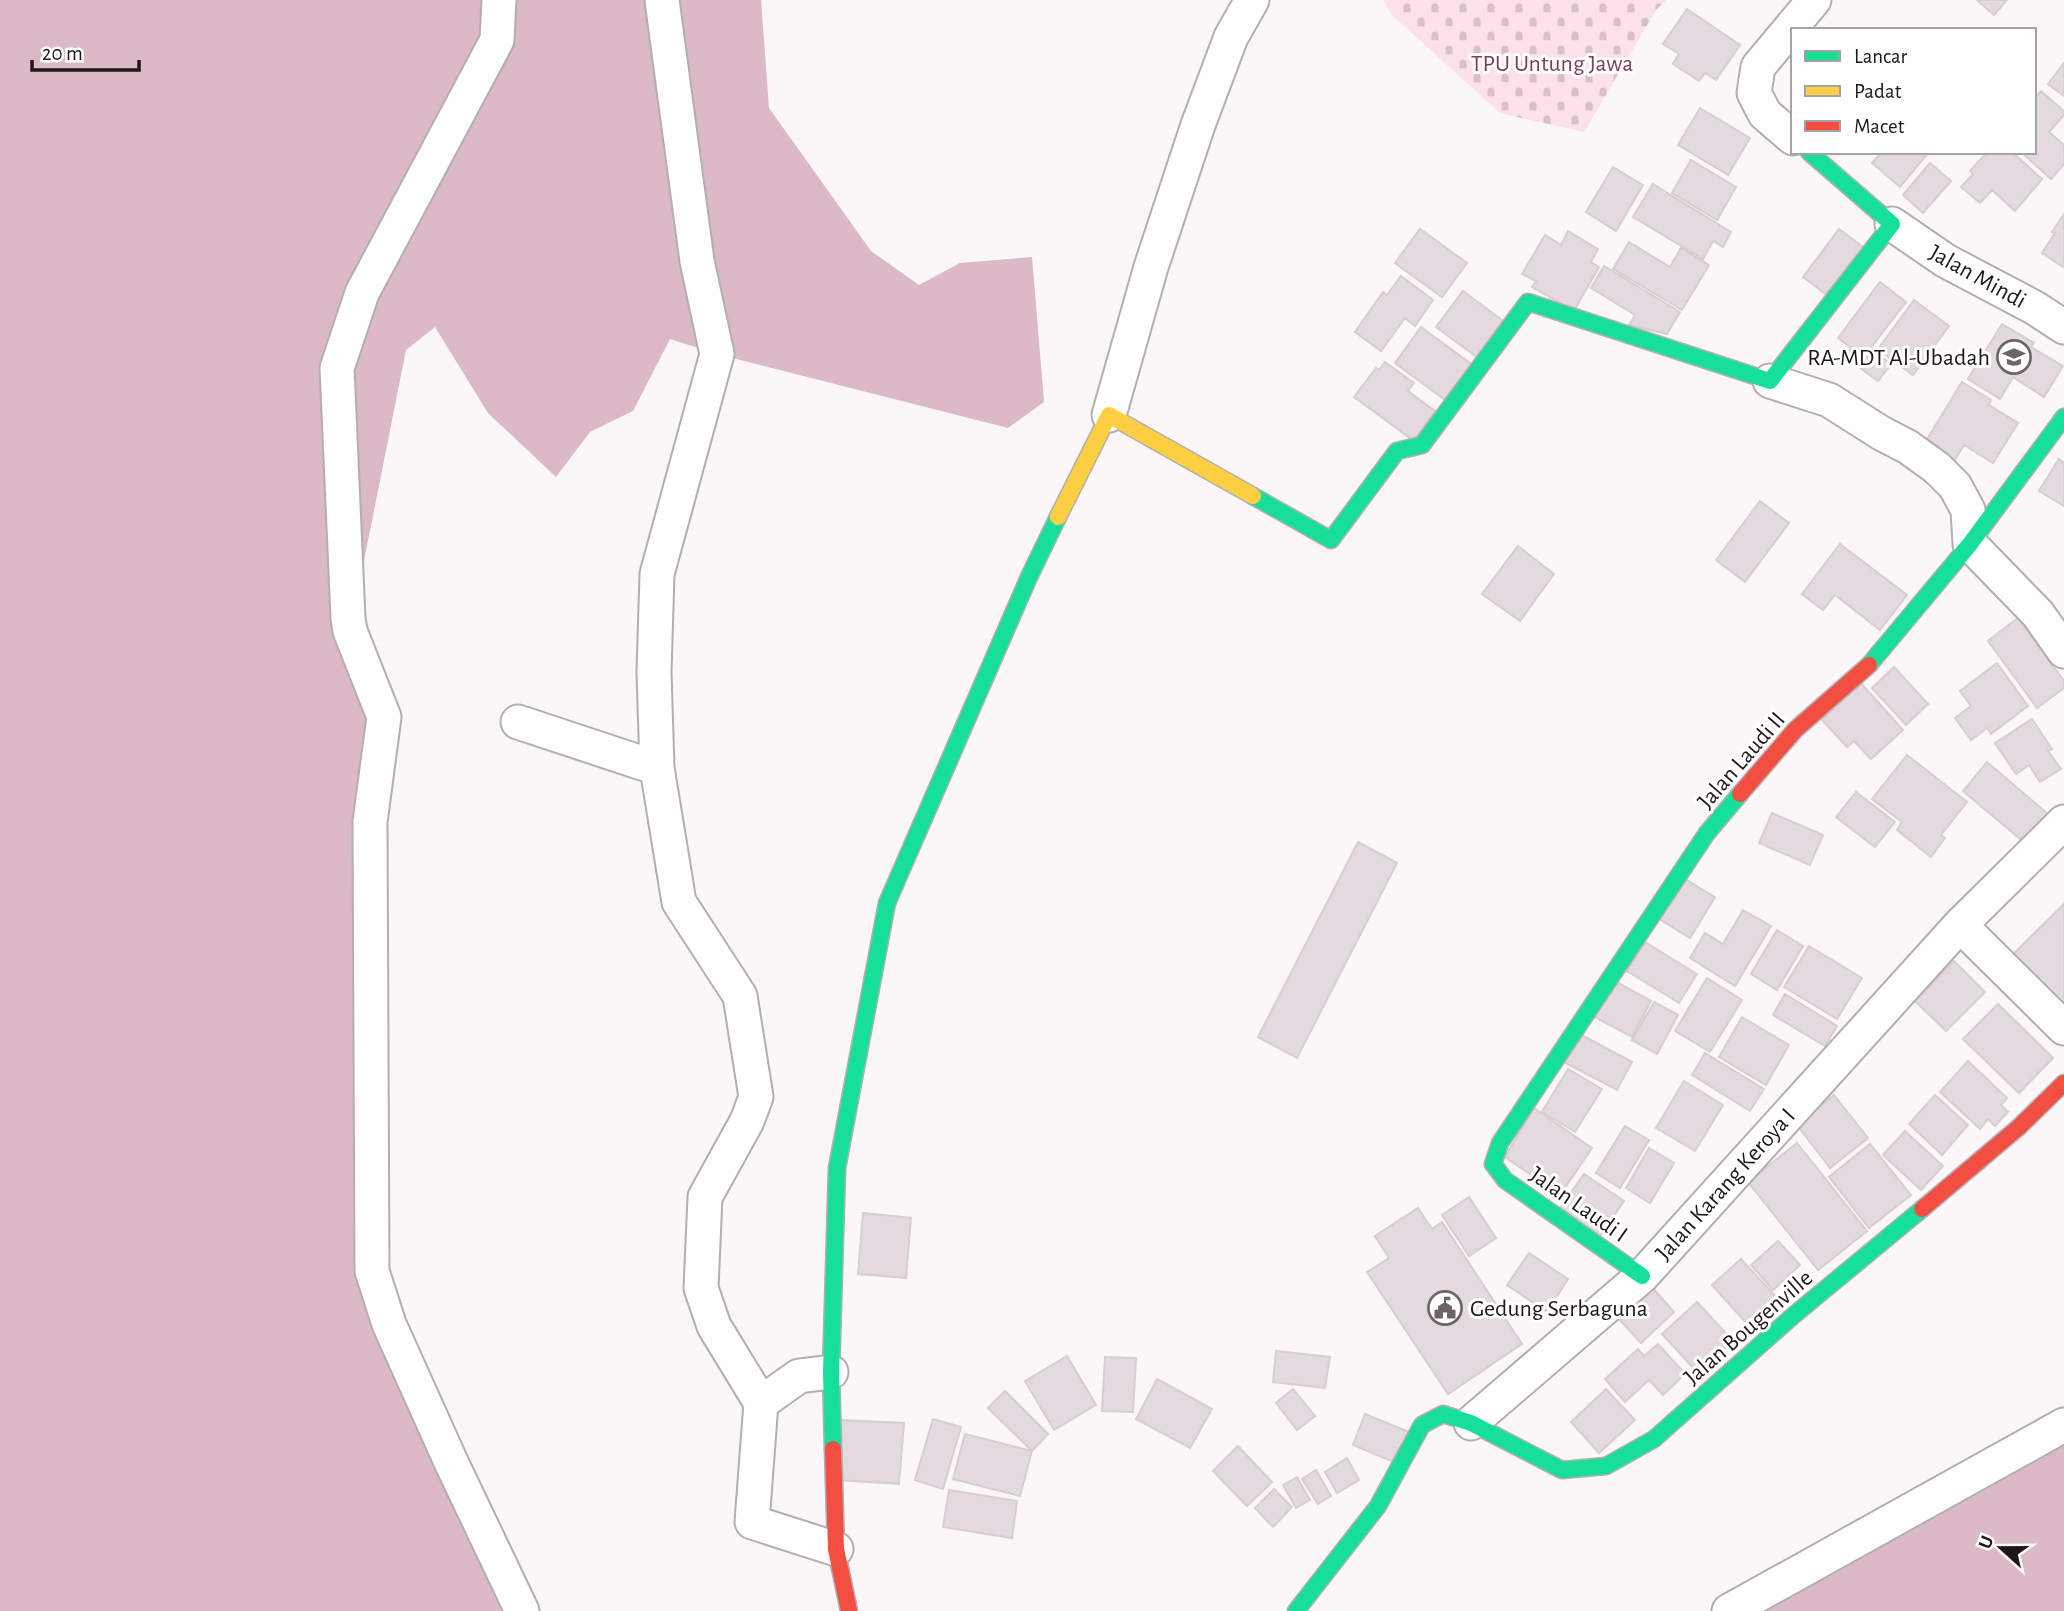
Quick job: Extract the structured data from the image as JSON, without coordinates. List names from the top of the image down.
{
  "streets": {
    "street": [
      "Jalan Mindi",
      "Jalan Laudi II",
      "Jalan Karang Keroya I",
      "Jalan Laudi I",
      "Jalan Bougenville"
    ]
  },
  "crossings": [
    ["Jalan Laudi II", "Jalan Laudi I"],
    ["Jalan Karang Keroya I", "Jalan Laudi I"],
    ["Jalan Karang Keroya I", "Jalan Bougenville"]
  ],
  "parks": ["TPU Untung Jawa"],
  "places": {
    "school or university": ["RA-MDT Al-Ubadah"],
    "public building": ["Gedung Serbaguna"]
  },
  "legend": ["Lancar", "Padat", "Macet"],
  "scale_bar": "20 m",
  "north": "left"
}
